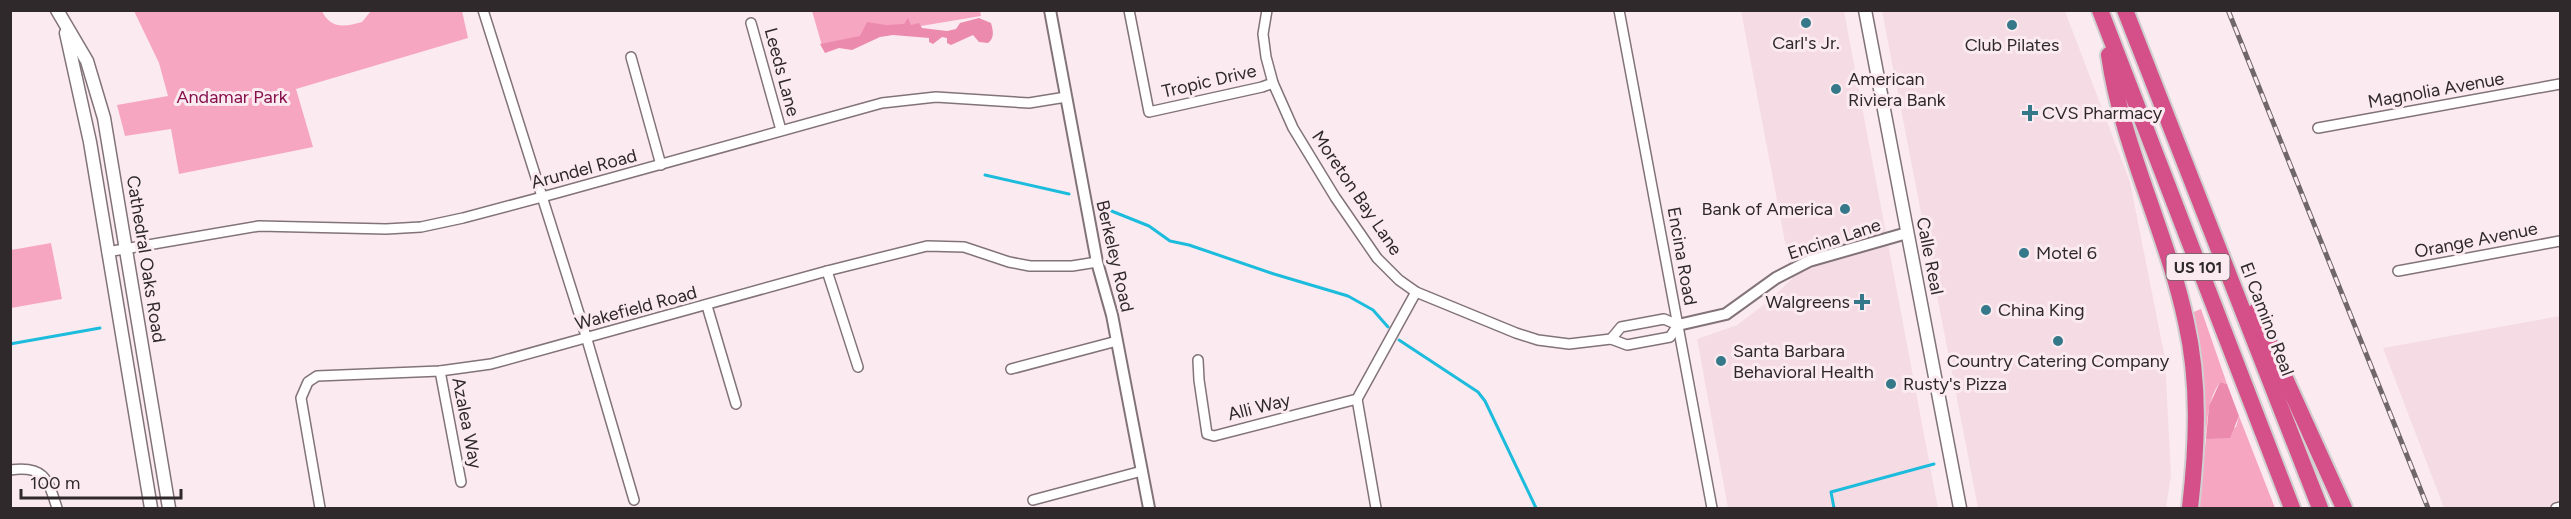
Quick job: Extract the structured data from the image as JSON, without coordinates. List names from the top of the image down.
{
  "streets": {
    "highway": ["US 101", "El Camino Real"],
    "main road": ["Calle Real", "Cathedral Oaks Road"],
    "street": [
      "Leeds Lane",
      "Tropic Drive",
      "Magnolia Avenue",
      "Arundel Road",
      "Moreton Bay Lane",
      "Encina Lane",
      "Orange Avenue",
      "Berkeley Road",
      "Encina Road",
      "Wakefield Road",
      "Alli Way",
      "Azalea Way"
    ]
  },
  "crossings": [
    ["Leeds Lane", "Arundel Road"],
    ["Tropic Drive", "Moreton Bay Lane"],
    ["Arundel Road", "Berkeley Road"],
    ["Arundel Road", "Cathedral Oaks Road"],
    ["Moreton Bay Lane", "Encina Lane"],
    ["Moreton Bay Lane", "Encina Road"],
    ["Encina Lane", "Encina Road"],
    ["Encina Lane", "Calle Real"],
    ["Berkeley Road", "Wakefield Road"],
    ["Wakefield Road", "Azalea Way"]
  ],
  "parks": ["Andamar Park"],
  "places": {
    "other": [
      "Carl's Jr.",
      "Club Pilates",
      "American Riviera Bank",
      "Bank of America",
      "Motel 6",
      "China King",
      "Country Catering Company",
      "Santa Barbara Behavioral Health",
      "Rusty's Pizza"
    ],
    "health": ["CVS Pharmacy", "Walgreens"]
  },
  "scale_bar": "100 m"
}
